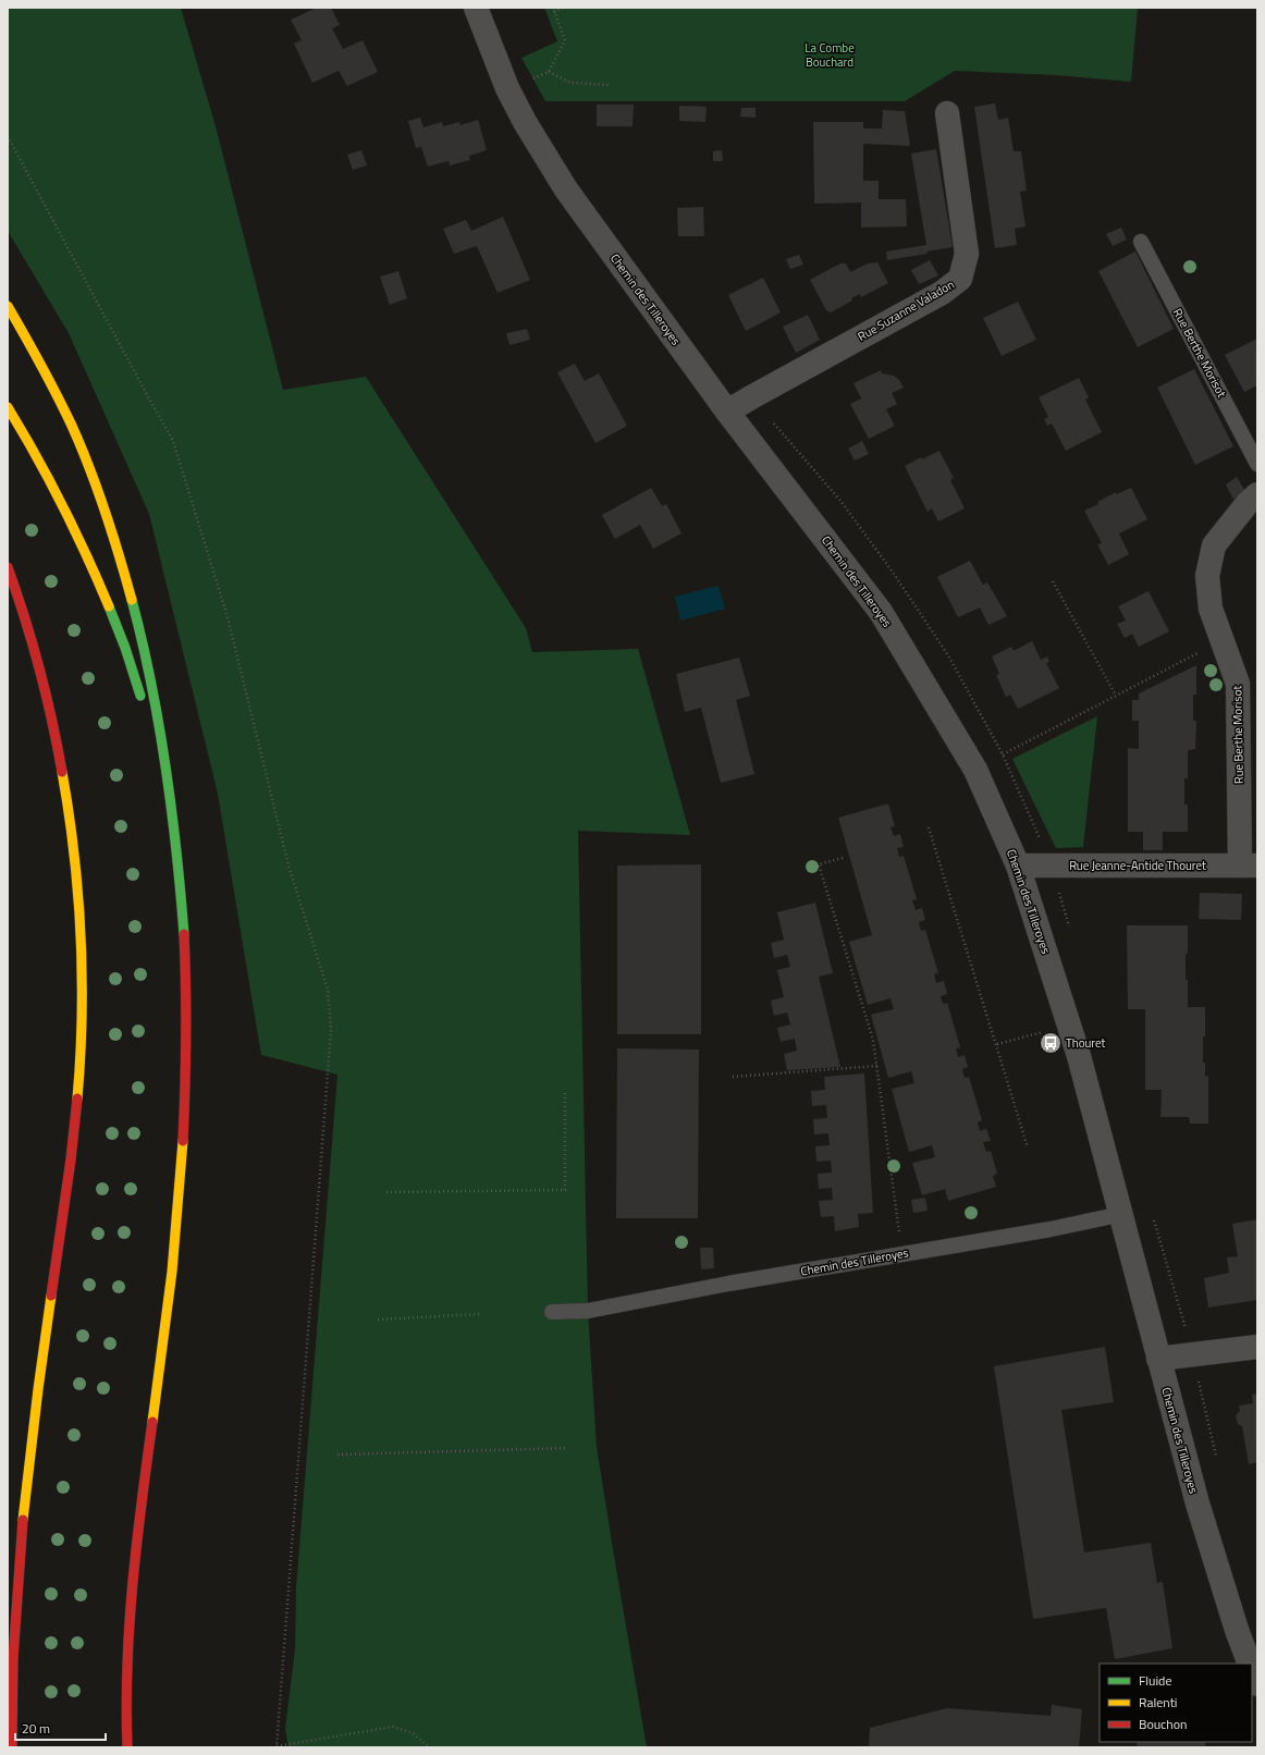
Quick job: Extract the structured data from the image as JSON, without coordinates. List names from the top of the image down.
{
  "streets": {
    "street": [
      "Chemin des Tilleroyes",
      "Rue Suzanne Valadon",
      "Rue Berthe Morisot",
      "Rue Jeanne-Antide Thouret"
    ]
  },
  "crossings": [
    ["Chemin des Tilleroyes", "Rue Suzanne Valadon"],
    ["Chemin des Tilleroyes", "Rue Jeanne-Antide Thouret"],
    ["Rue Berthe Morisot", "Rue Jeanne-Antide Thouret"]
  ],
  "parks": ["La Combe Bouchard"],
  "places": {
    "bus stop": ["Thouret"]
  },
  "legend": ["Fluide", "Ralenti", "Bouchon"],
  "scale_bar": "20 m"
}
